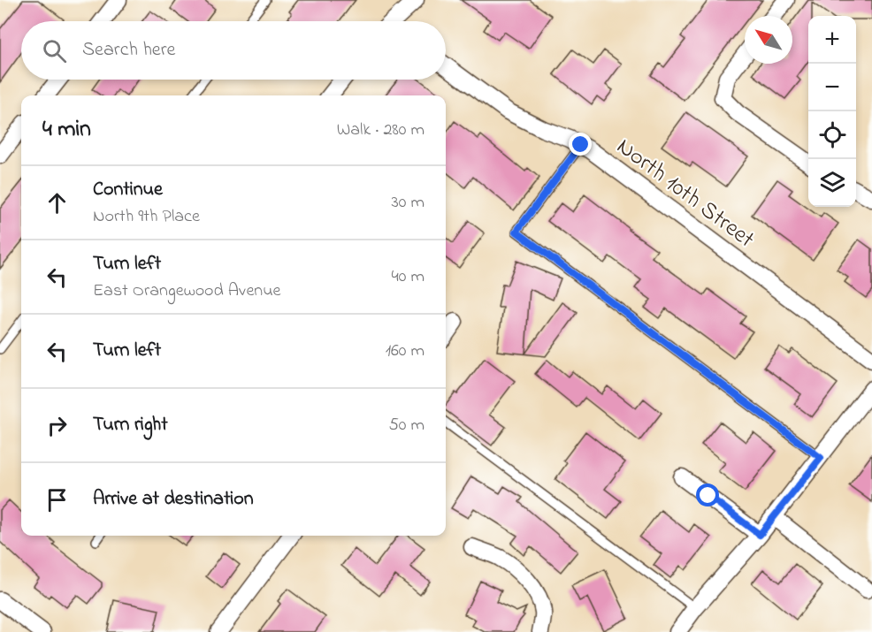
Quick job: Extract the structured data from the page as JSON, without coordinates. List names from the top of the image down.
{
  "streets": {
    "street": ["North 10th Street"]
  },
  "north": "top left",
  "page": {
    "map_buttons": ["+", "−"],
    "search": "Search here",
    "heading": ["4 min", "Walk · 280 m"],
    "list": [
      ["Continue", "North 9th Place", "30 m"],
      ["Turn left", "East Orangewood Avenue", "40 m"],
      ["Turn left", "160 m"],
      ["Turn right", "50 m"],
      "Arrive at destination"
    ]
  }
}
